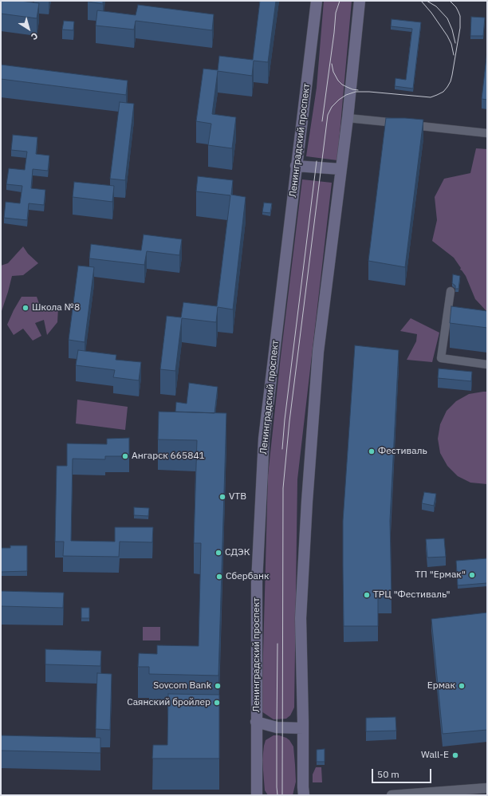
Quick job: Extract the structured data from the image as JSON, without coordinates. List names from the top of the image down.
{
  "streets": {
    "main road": ["Ленинградский проспект"]
  },
  "places": [
    "Школа №8",
    "Фестиваль",
    "Ангарск 665841",
    "VTB",
    "СДЭК",
    "ТП \"Ермак\"",
    "Сбербанк",
    "ТРЦ \"Фестиваль\"",
    "Sovcom Bank",
    "Ермак",
    "Саянский бройлер",
    "Wall-E"
  ],
  "scale_bar": "50 m",
  "north": "bottom right"
}
